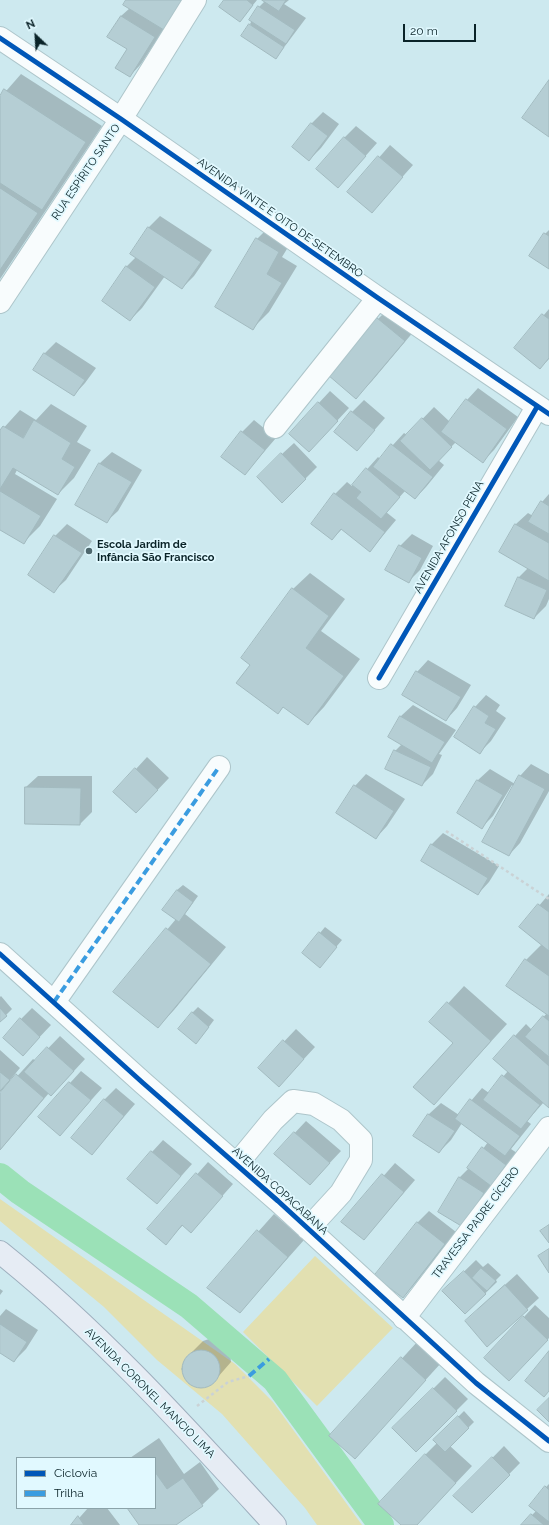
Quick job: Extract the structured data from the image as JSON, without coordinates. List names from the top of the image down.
{
  "streets": {
    "main road": ["AVENIDA CORONEL MANCIO LIMA"],
    "street": [
      "RUA ESPÍRITO SANTO",
      "AVENIDA VINTE E OITO DE SETEMBRO",
      "AVENIDA AFONSO PENA",
      "AVENIDA COPACABANA",
      "TRAVESSA PADRE CÍCERO"
    ]
  },
  "crossings": [
    ["RUA ESPÍRITO SANTO", "AVENIDA VINTE E OITO DE SETEMBRO"],
    ["AVENIDA VINTE E OITO DE SETEMBRO", "AVENIDA AFONSO PENA"],
    ["AVENIDA COPACABANA", "TRAVESSA PADRE CÍCERO"]
  ],
  "places": ["Escola Jardim de Infância São Francisco"],
  "legend": ["Ciclovia", "Trilha"],
  "scale_bar": "20 m",
  "north": "top left"
}
